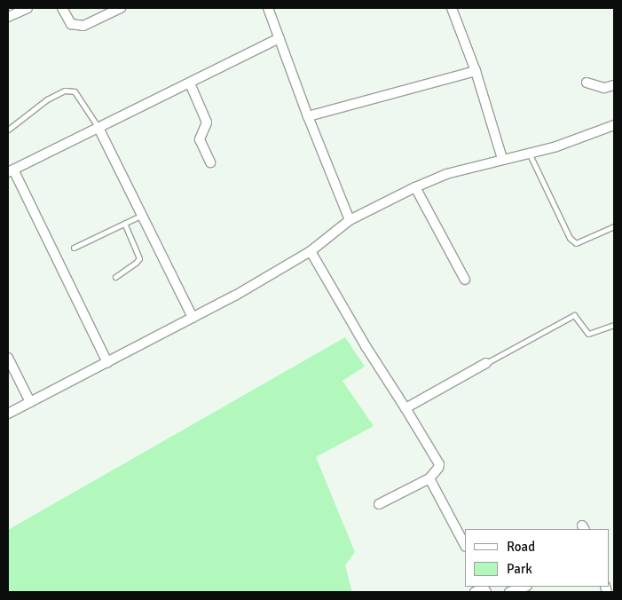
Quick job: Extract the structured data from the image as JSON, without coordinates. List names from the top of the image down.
{
  "legend": ["Road", "Park"]
}
